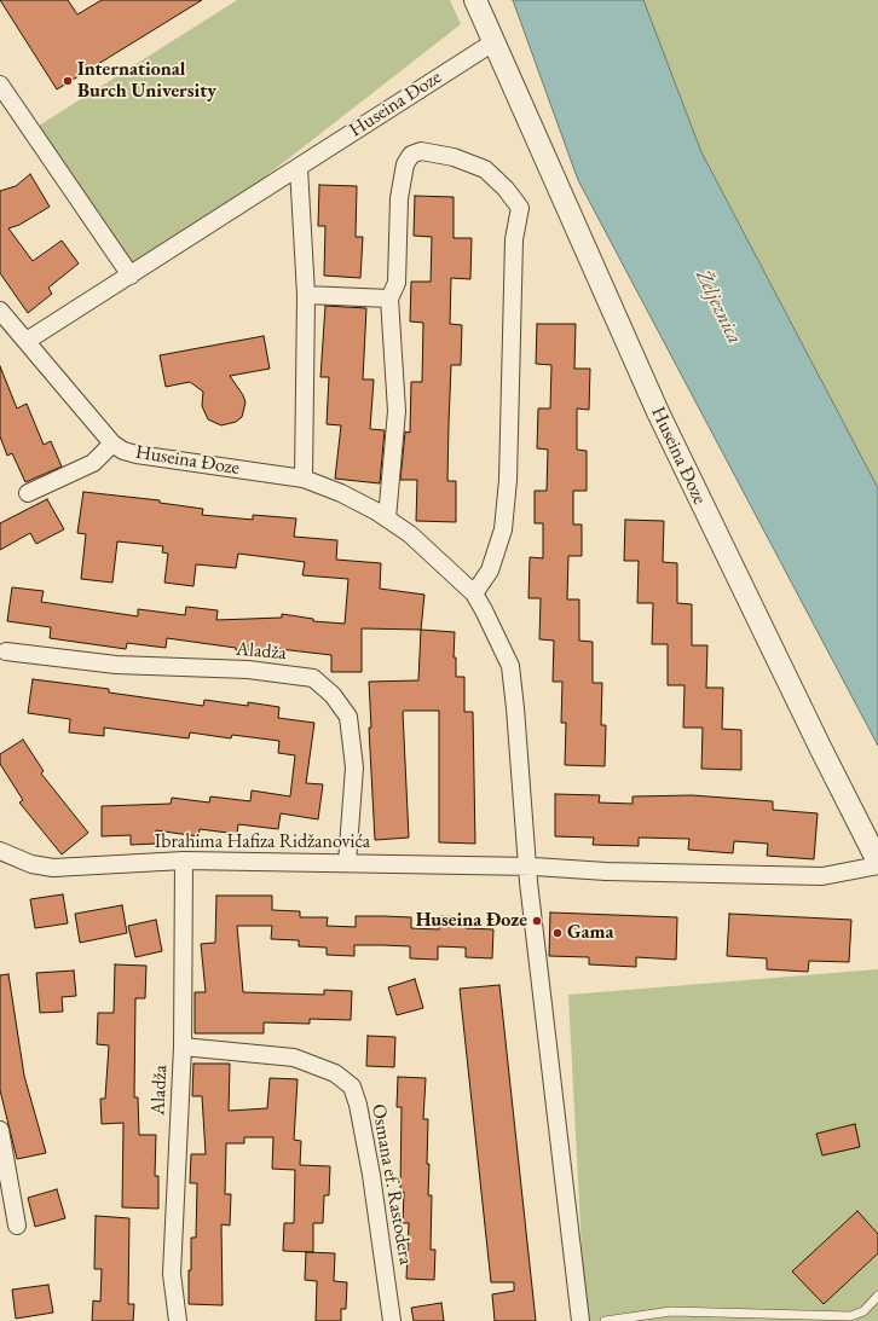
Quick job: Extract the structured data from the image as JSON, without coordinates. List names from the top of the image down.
{
  "streets": {
    "street": [
      "Huseina Đoze",
      "Aladža",
      "Ibrahima Hafiza Ridžanovića",
      "Osmana ef. Rastodera"
    ]
  },
  "crossings": [
    ["Huseina Đoze", "Ibrahima Hafiza Ridžanovića"],
    ["Aladža", "Ibrahima Hafiza Ridžanovića"],
    ["Aladža", "Osmana ef. Rastodera"]
  ],
  "water": ["Željeznica"],
  "places": ["International Burch University", "Huseina Đoze", "Gama"]
}
